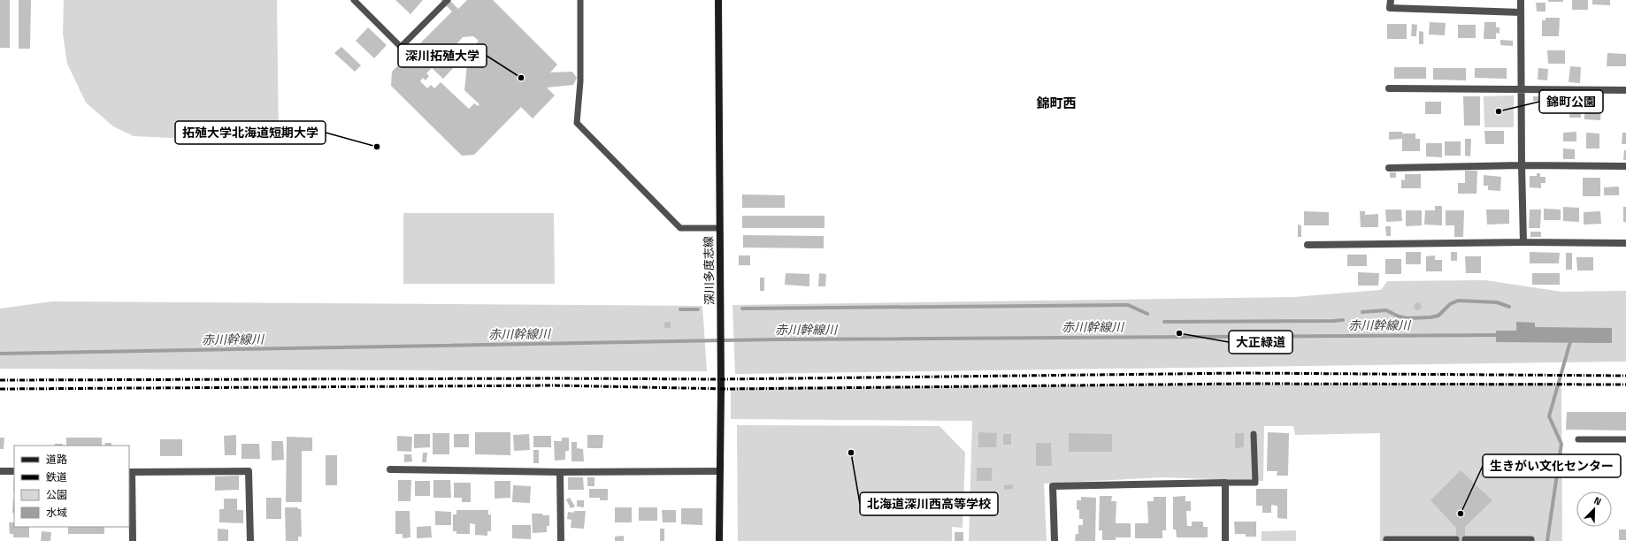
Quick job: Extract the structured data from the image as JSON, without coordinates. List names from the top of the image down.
{
  "streets": {
    "main road": ["深川多度志線"]
  },
  "districts": ["錦町西"],
  "water": ["赤川幹線川"],
  "places": [
    "深川拓殖大学",
    "錦町公園",
    "拓殖大学北海道短期大学",
    "大正緑道",
    "北海道深川西高等学校",
    "生きがい文化センター"
  ],
  "legend": [
    "道路",
    "鉄道",
    "公園",
    "水域"
  ],
  "north": "top right"
}
